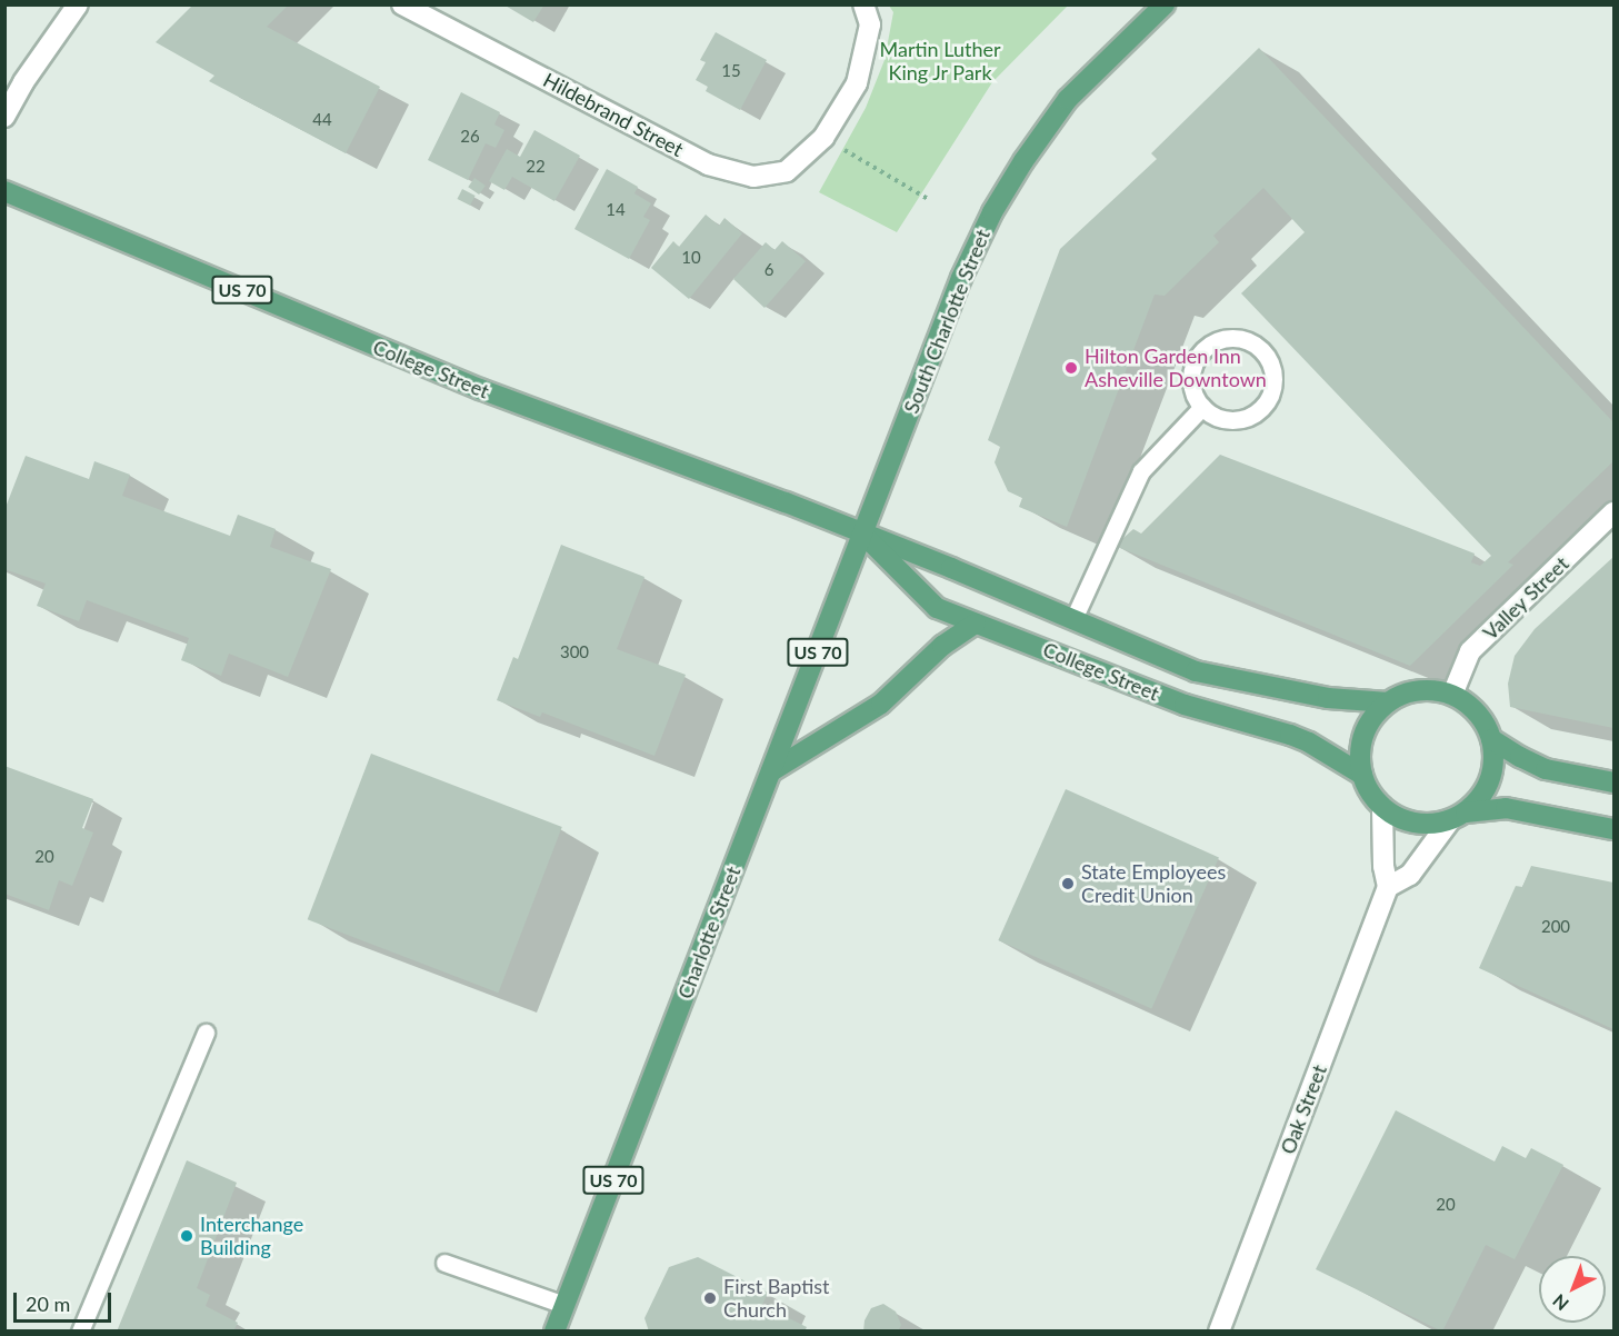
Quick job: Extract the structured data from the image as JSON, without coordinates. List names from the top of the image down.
{
  "streets": {
    "main road": [
      "US 70",
      "South Charlotte Street",
      "College Street",
      "Charlotte Street"
    ],
    "street": ["Hildebrand Street", "Valley Street", "Oak Street"]
  },
  "crossings": [
    ["South Charlotte Street", "College Street"],
    ["South Charlotte Street", "Charlotte Street"],
    ["College Street", "Valley Street"],
    ["College Street", "Charlotte Street"],
    ["College Street", "Oak Street"],
    ["Valley Street", "Oak Street"]
  ],
  "parks": ["Martin Luther King Jr Park"],
  "places": [
    "Hilton Garden Inn Asheville Downtown",
    "State Employees Credit Union",
    "Interchange Building",
    "First Baptist Church"
  ],
  "house_numbers": [
    "15",
    "44",
    "26",
    "22",
    "14",
    "10",
    "6",
    "300",
    "20",
    "200",
    "20"
  ],
  "scale_bar": "20 m",
  "north": "bottom left"
}
